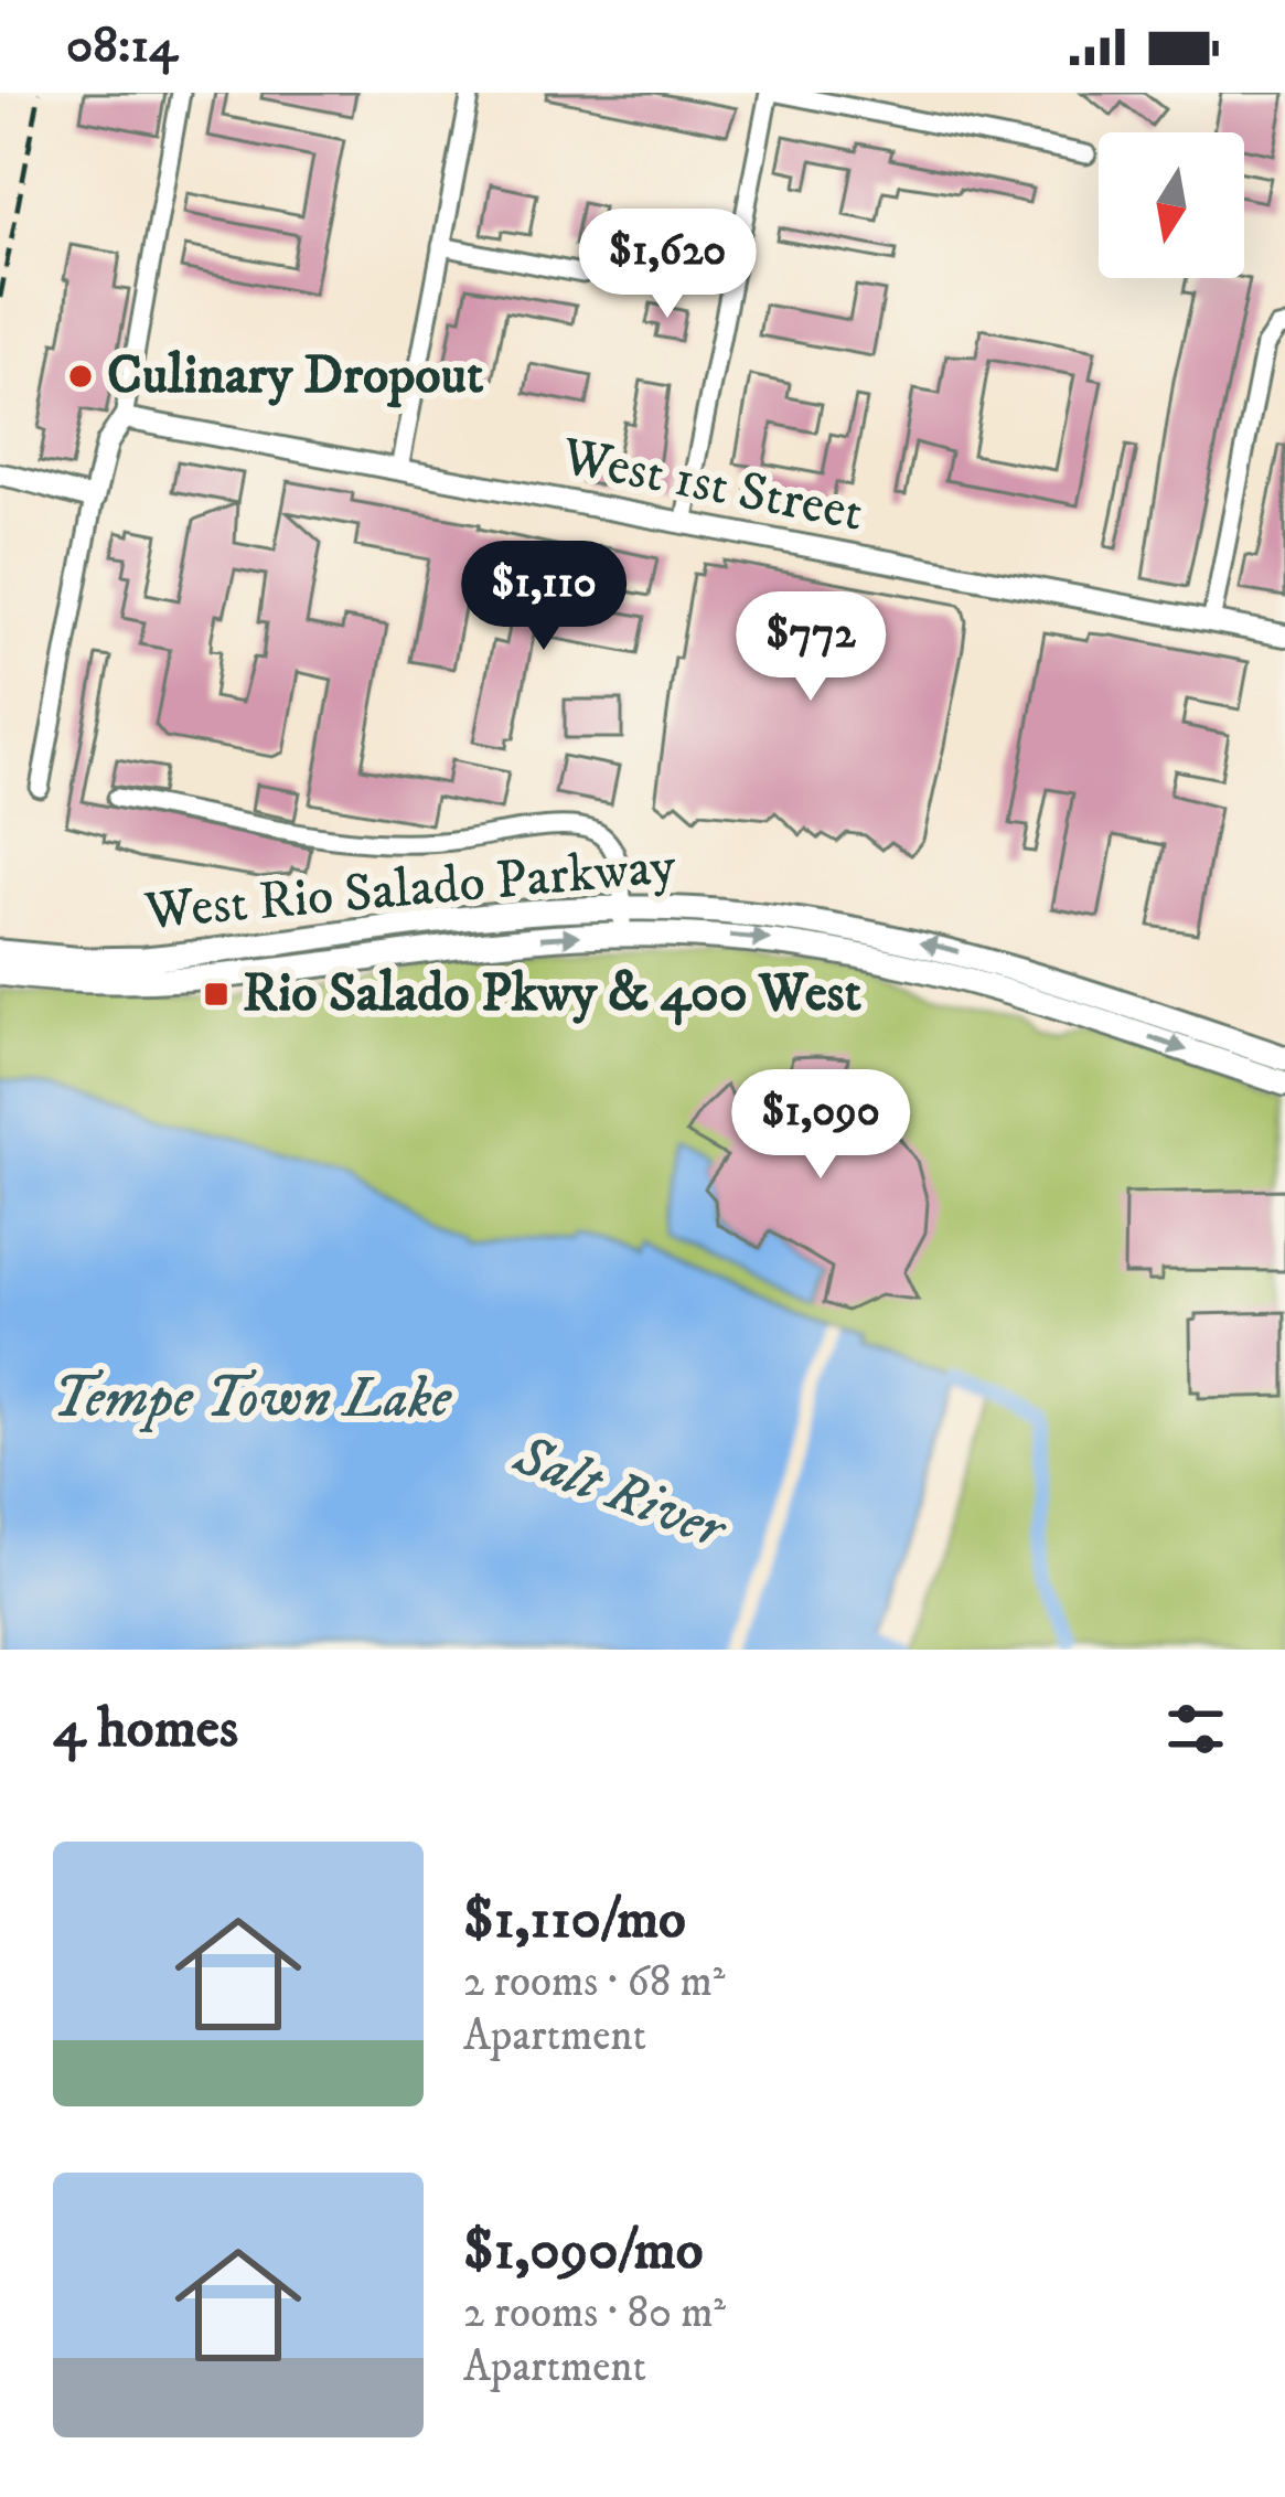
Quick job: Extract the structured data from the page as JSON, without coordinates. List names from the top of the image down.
{
  "streets": {
    "main road": ["West Rio Salado Parkway"],
    "street": ["West 1st Street"]
  },
  "water": ["Tempe Town Lake", "Salt River"],
  "places": {
    "other": ["Culinary Dropout"],
    "transit": ["Rio Salado Pkwy & 400 West"]
  },
  "north": "bottom",
  "page": {
    "status": "08:14",
    "price": [
      "$1,620",
      "$1,110",
      "$772",
      "$1,090"
    ],
    "heading": "4 homes",
    "list": [
      {
        "name": "$1,110/mo",
        "note": "2 rooms · 68 m² · Apartment"
      },
      {
        "name": "$1,090/mo",
        "note": "2 rooms · 80 m² · Apartment"
      }
    ]
  }
}
